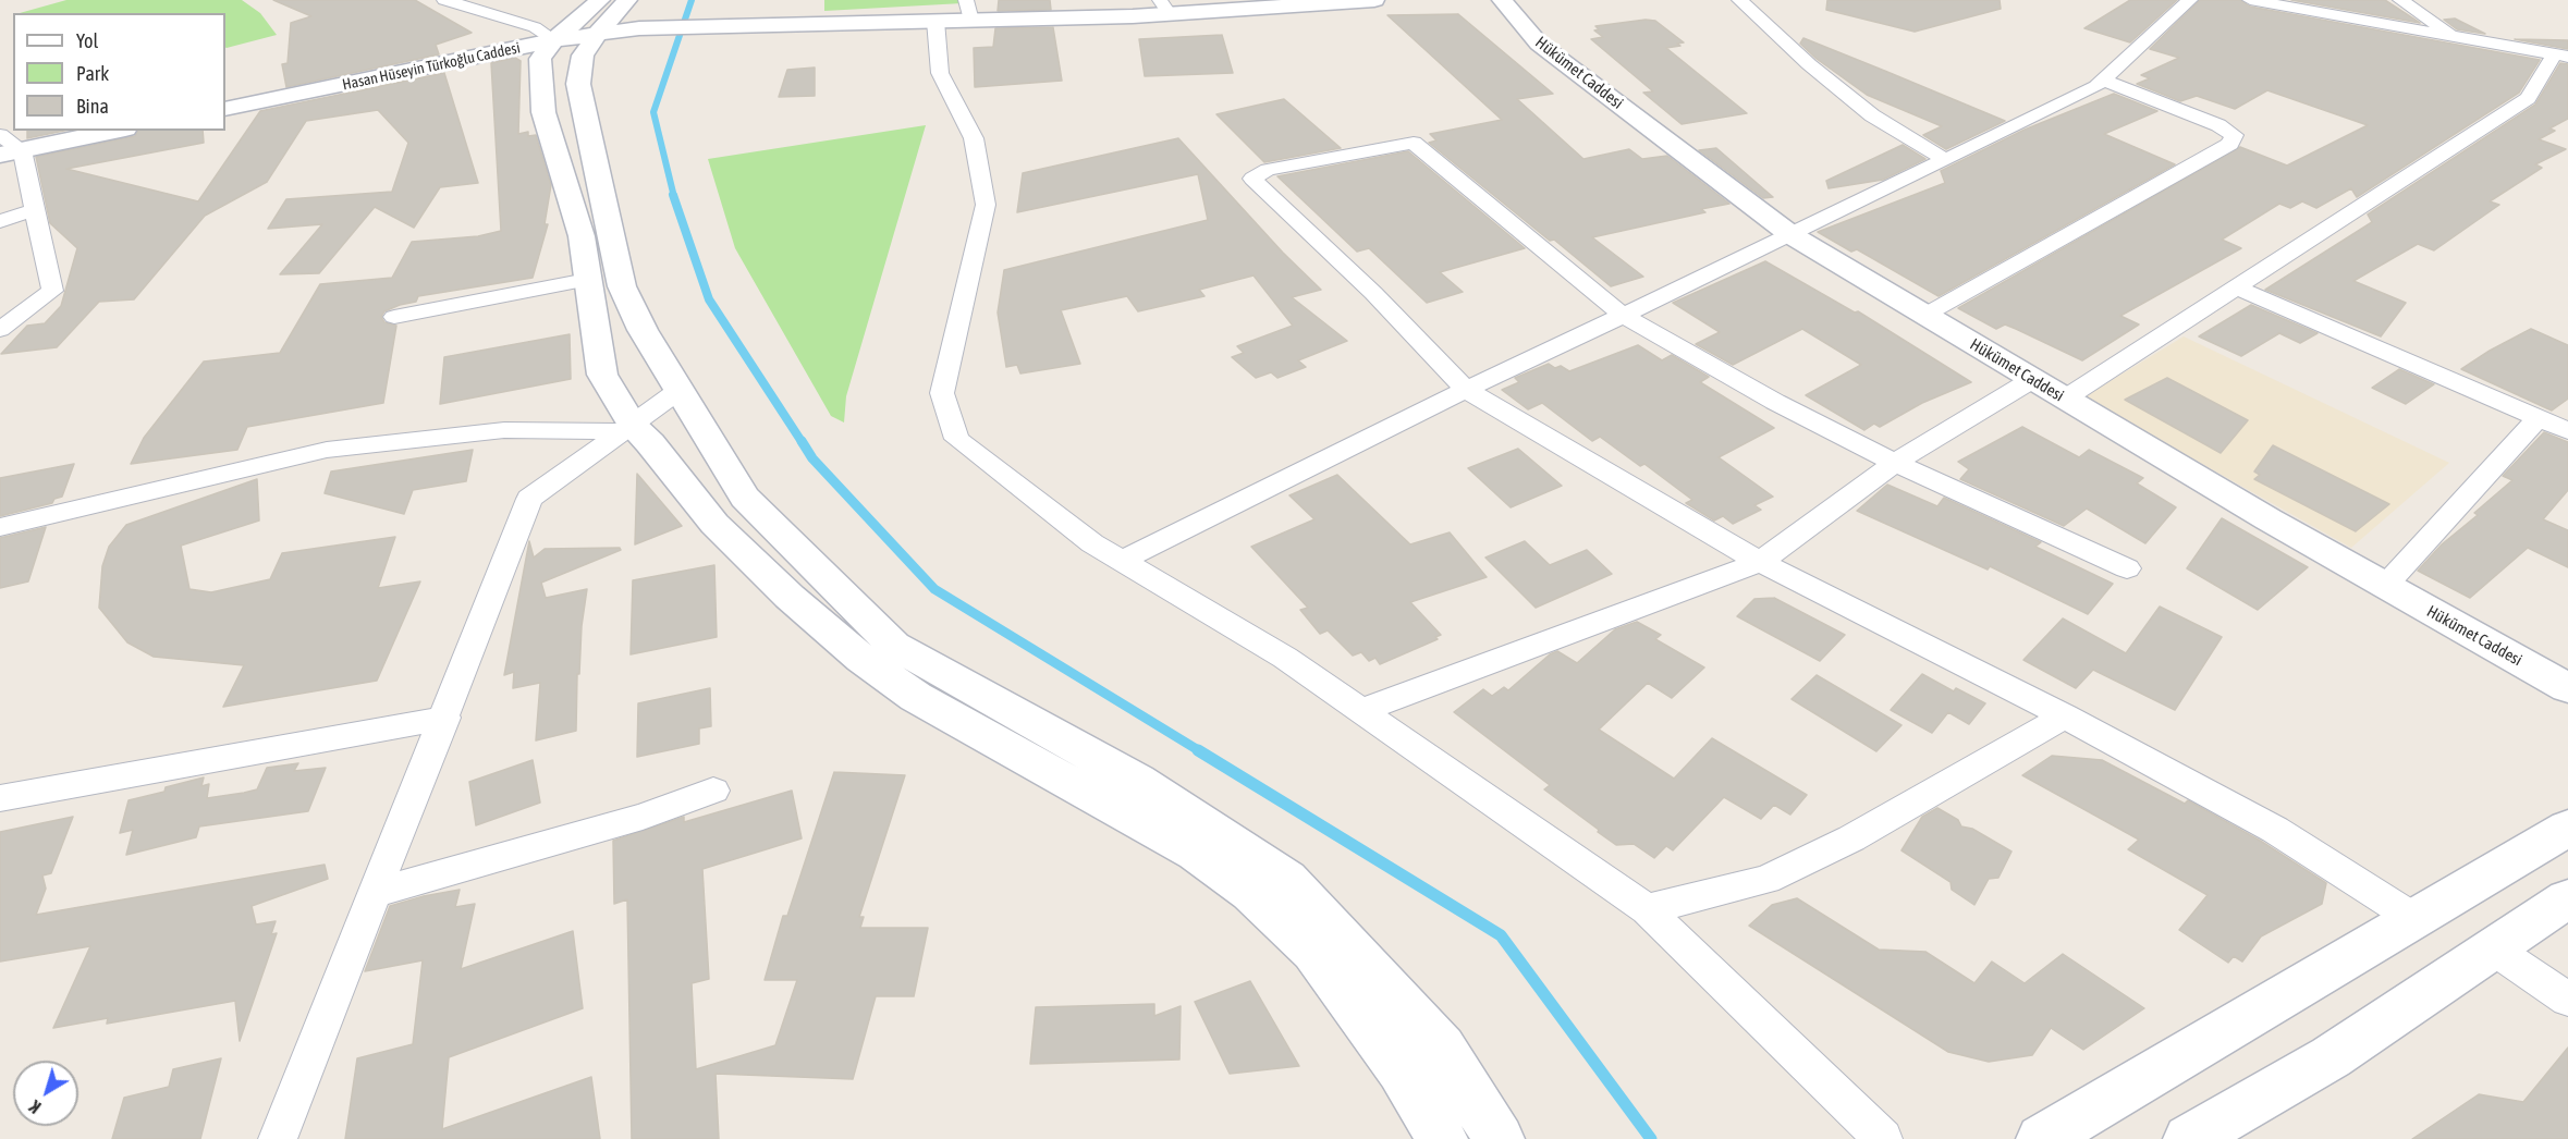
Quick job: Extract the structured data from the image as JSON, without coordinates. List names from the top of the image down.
{
  "streets": {
    "street": ["Hasan Hüseyin Türkoğlu Caddesi", "Hükümet Caddesi"]
  },
  "legend": ["Yol", "Park", "Bina"],
  "north": "bottom left"
}
